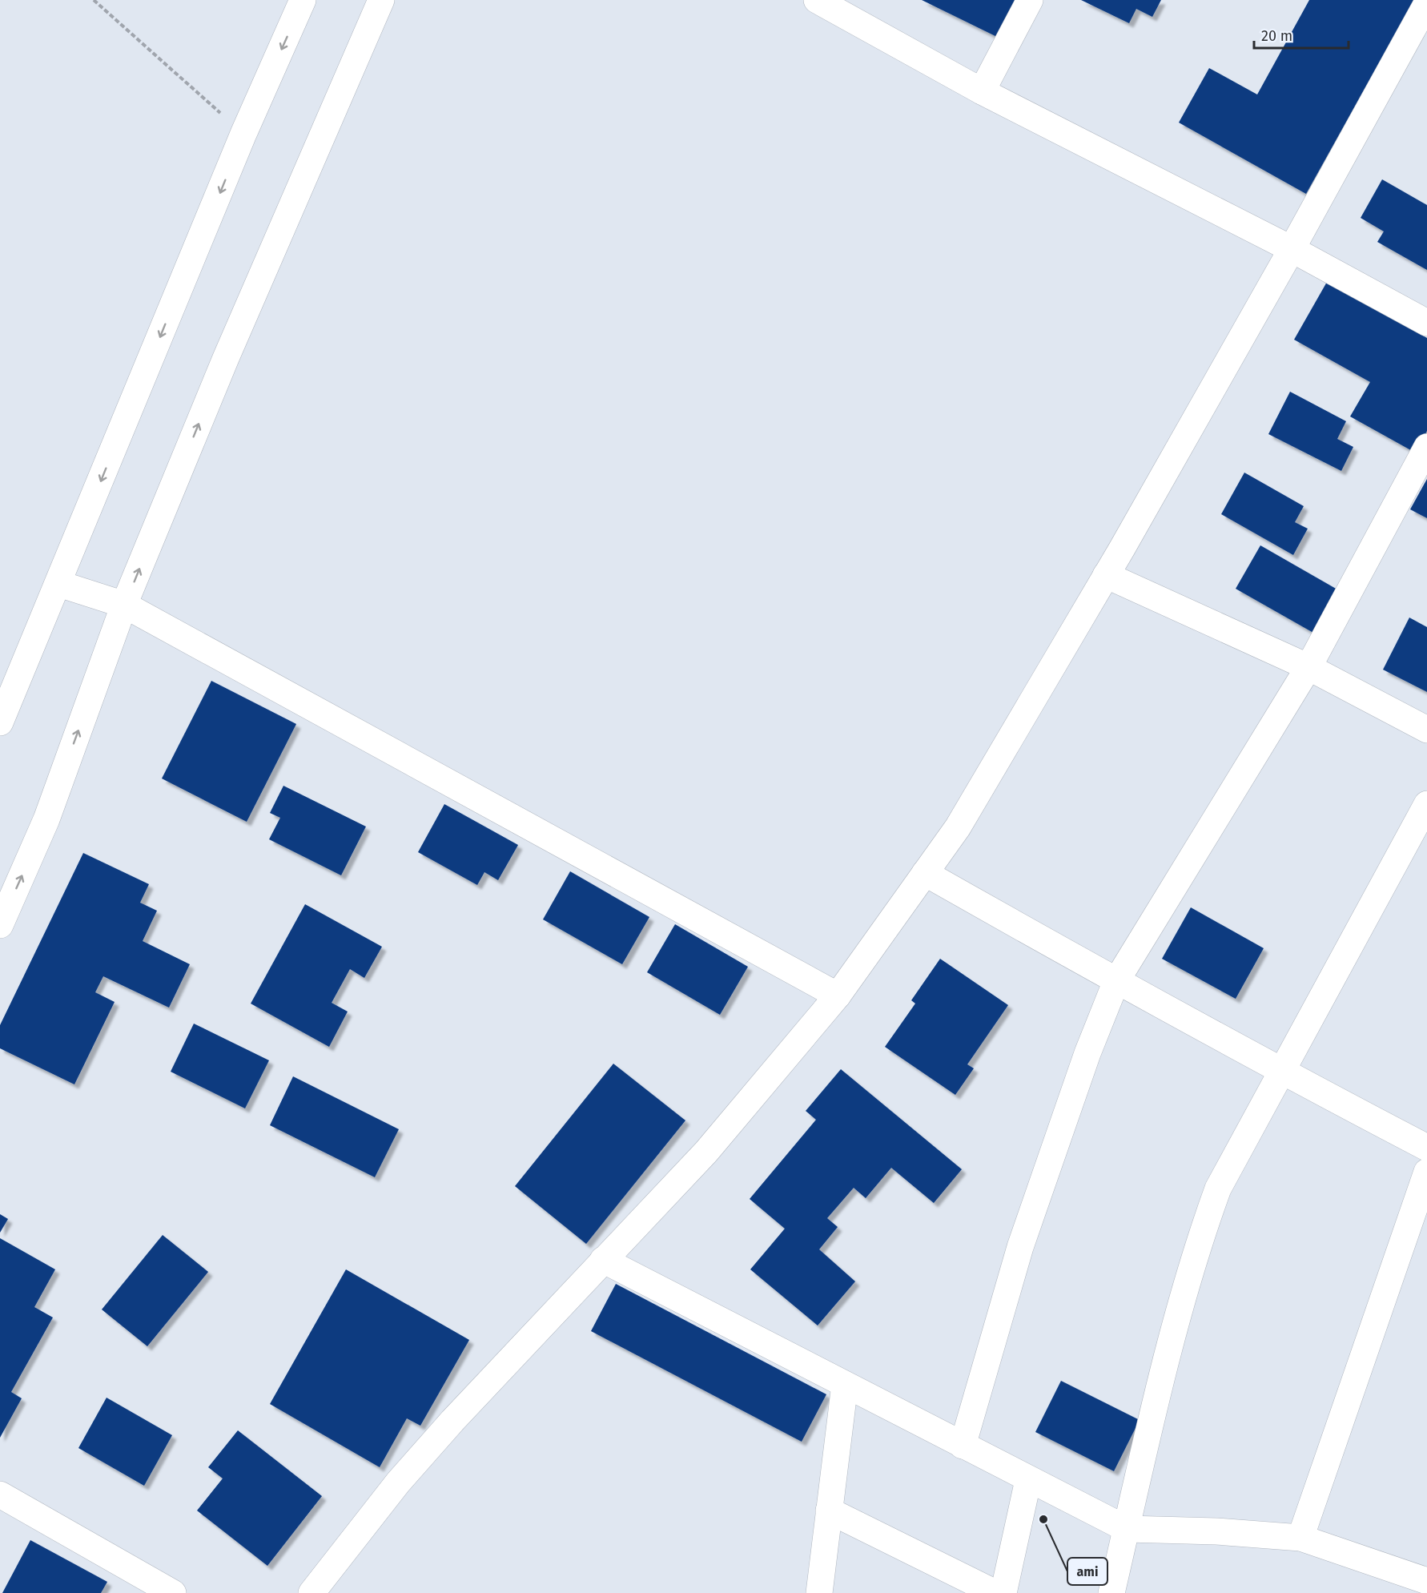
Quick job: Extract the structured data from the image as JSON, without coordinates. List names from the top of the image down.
{
  "places": ["ami"],
  "scale_bar": "20 m"
}
